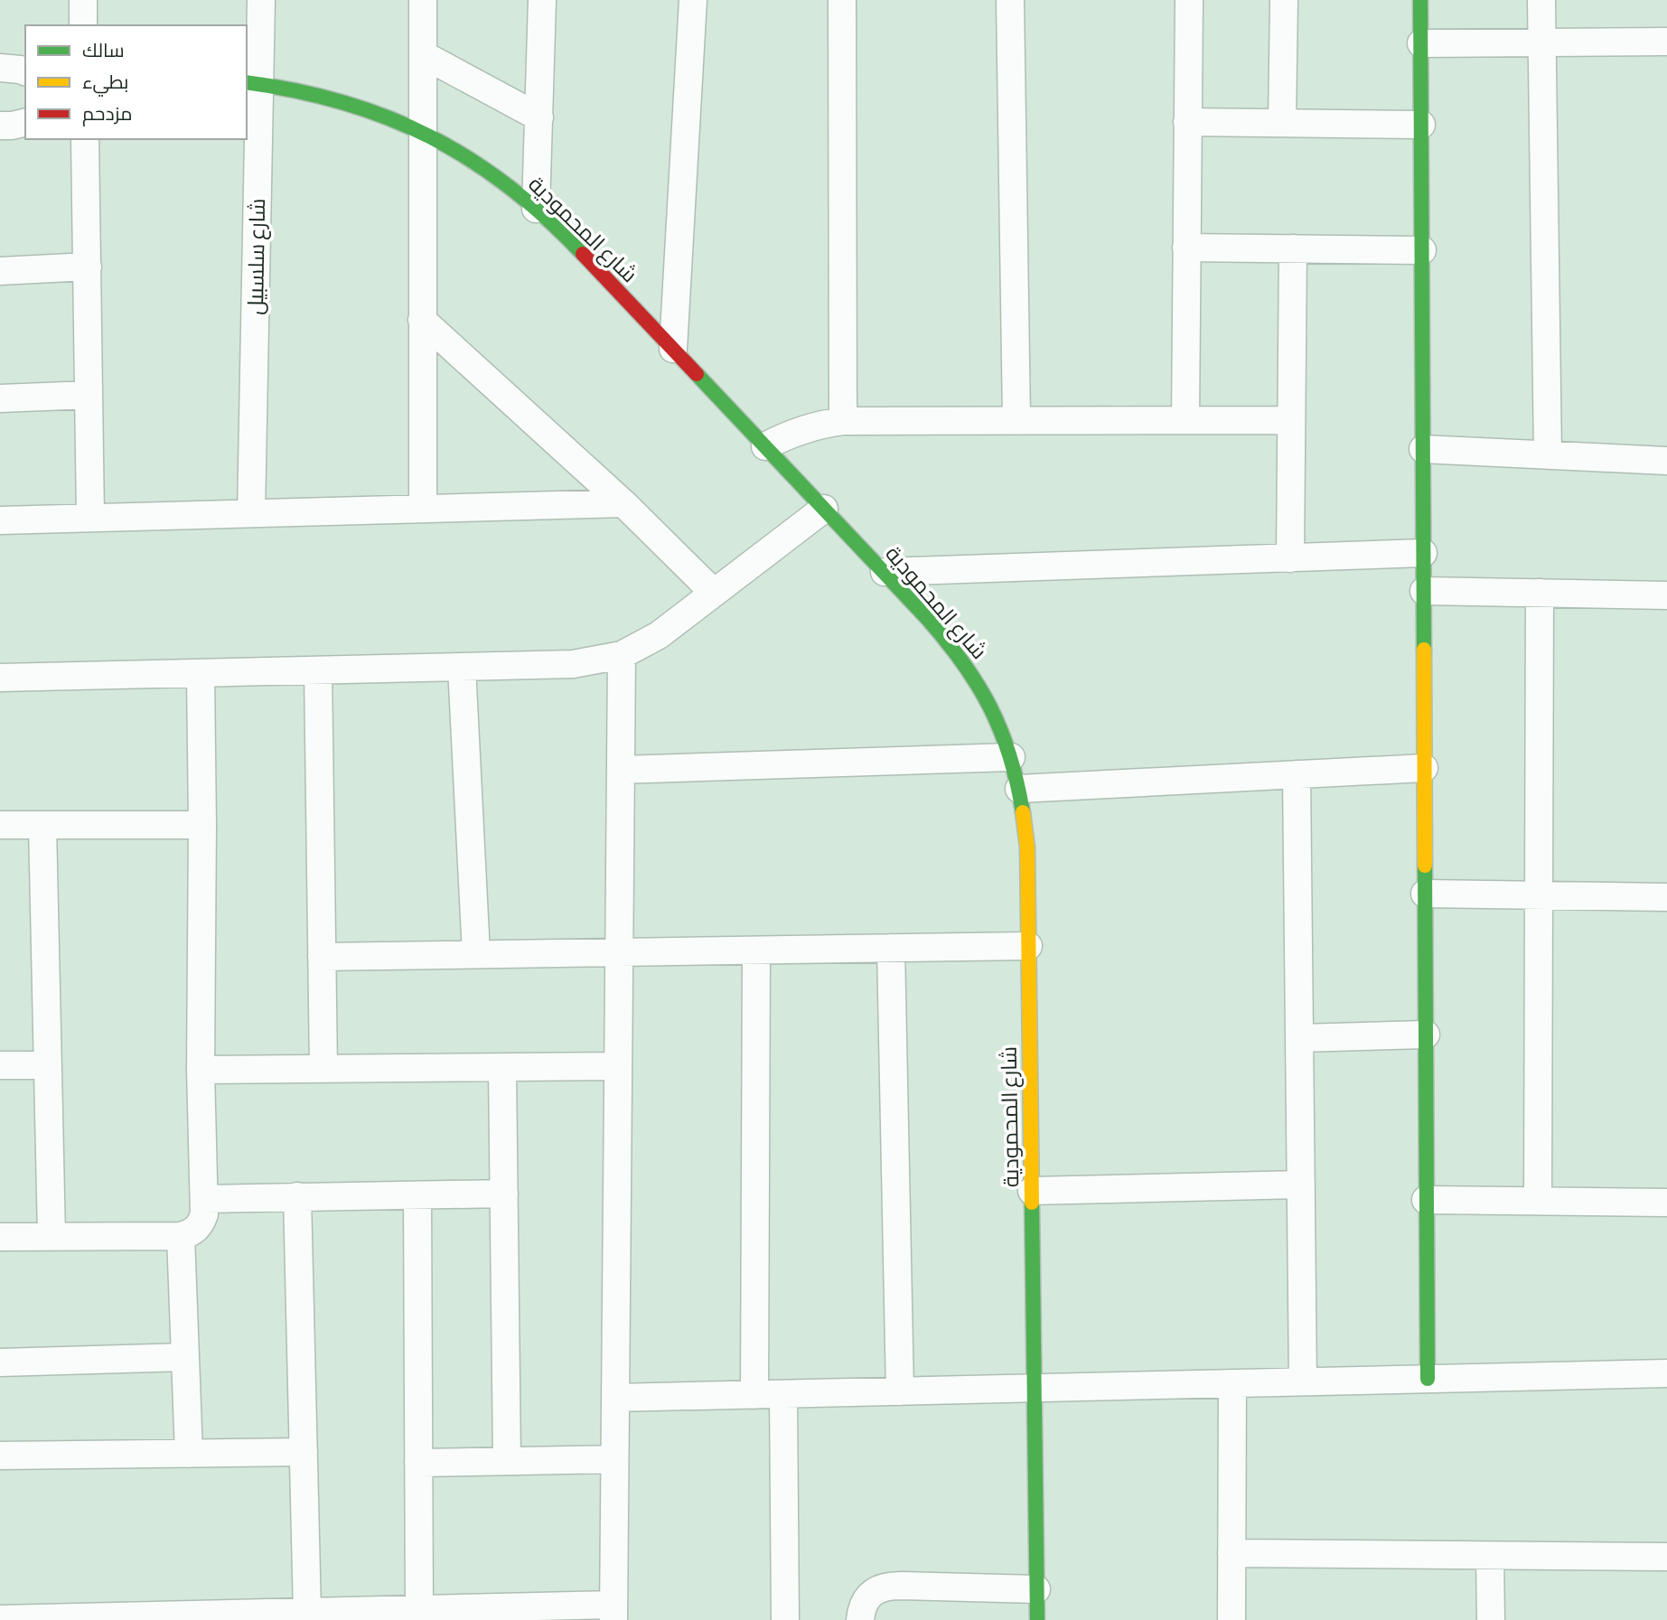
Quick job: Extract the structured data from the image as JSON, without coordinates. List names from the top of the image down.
{
  "streets": {
    "street": ["شارع المحمودية", "شارع سلسبيل"]
  },
  "crossings": [
    ["شارع المحمودية", "شارع سلسبيل"]
  ],
  "legend": ["سالك", "بطيء", "مزدحم"]
}
